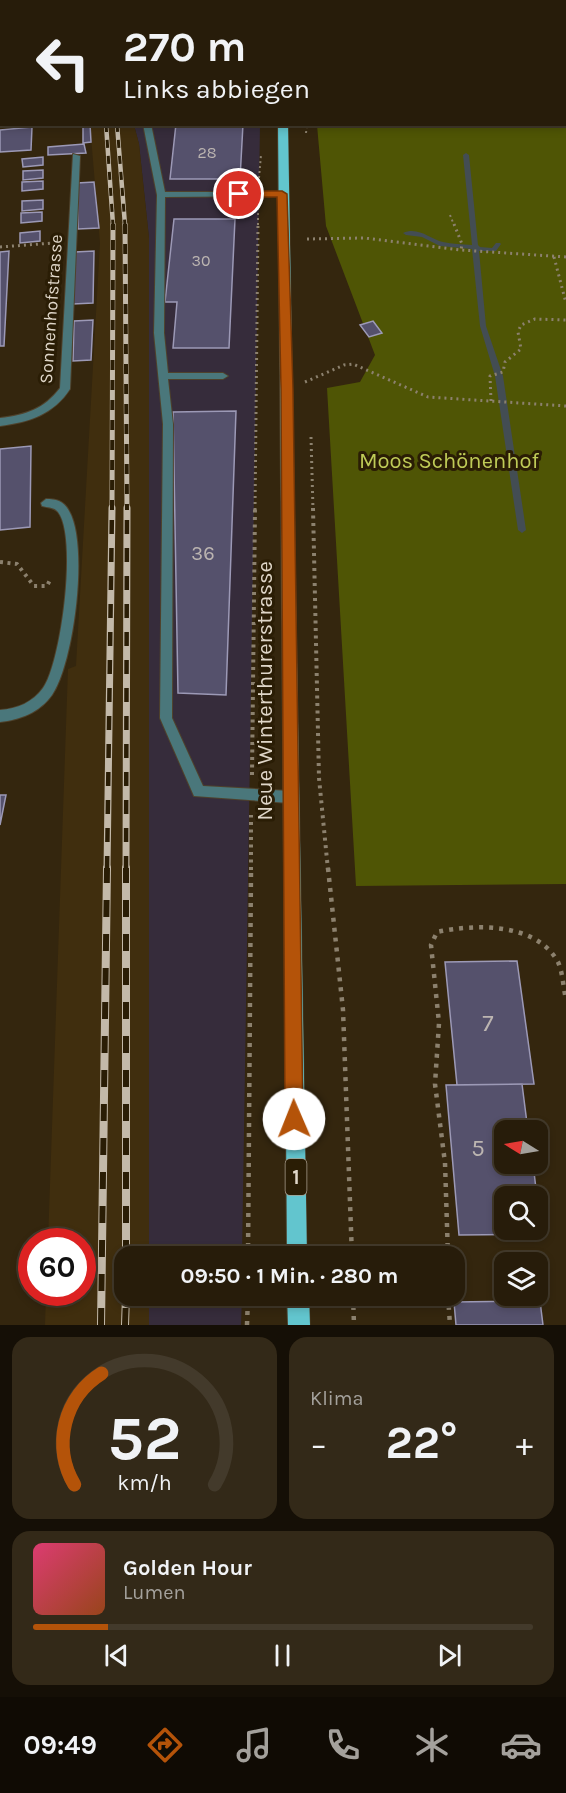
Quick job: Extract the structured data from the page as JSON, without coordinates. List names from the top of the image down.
{
  "streets": {
    "main road": ["Neue Winterthurerstrasse", "1"],
    "street": ["Sonnenhofstrasse"]
  },
  "parks": ["Moos Schönenhof"],
  "house_numbers": [
    "28",
    "30",
    "36",
    "7",
    "5"
  ],
  "north": "left",
  "page": {
    "turn": ["270 m", "Links abbiegen"],
    "limit": "60",
    "trip": "09:50 · 1 Min. · 280 m",
    "tile": "Klima",
    "heat": ["−", "22°", "+"],
    "song": ["Golden Hour", "Lumen"],
    "tabs": "09:49",
    "gauge": ["52", "km/h"]
  }
}
